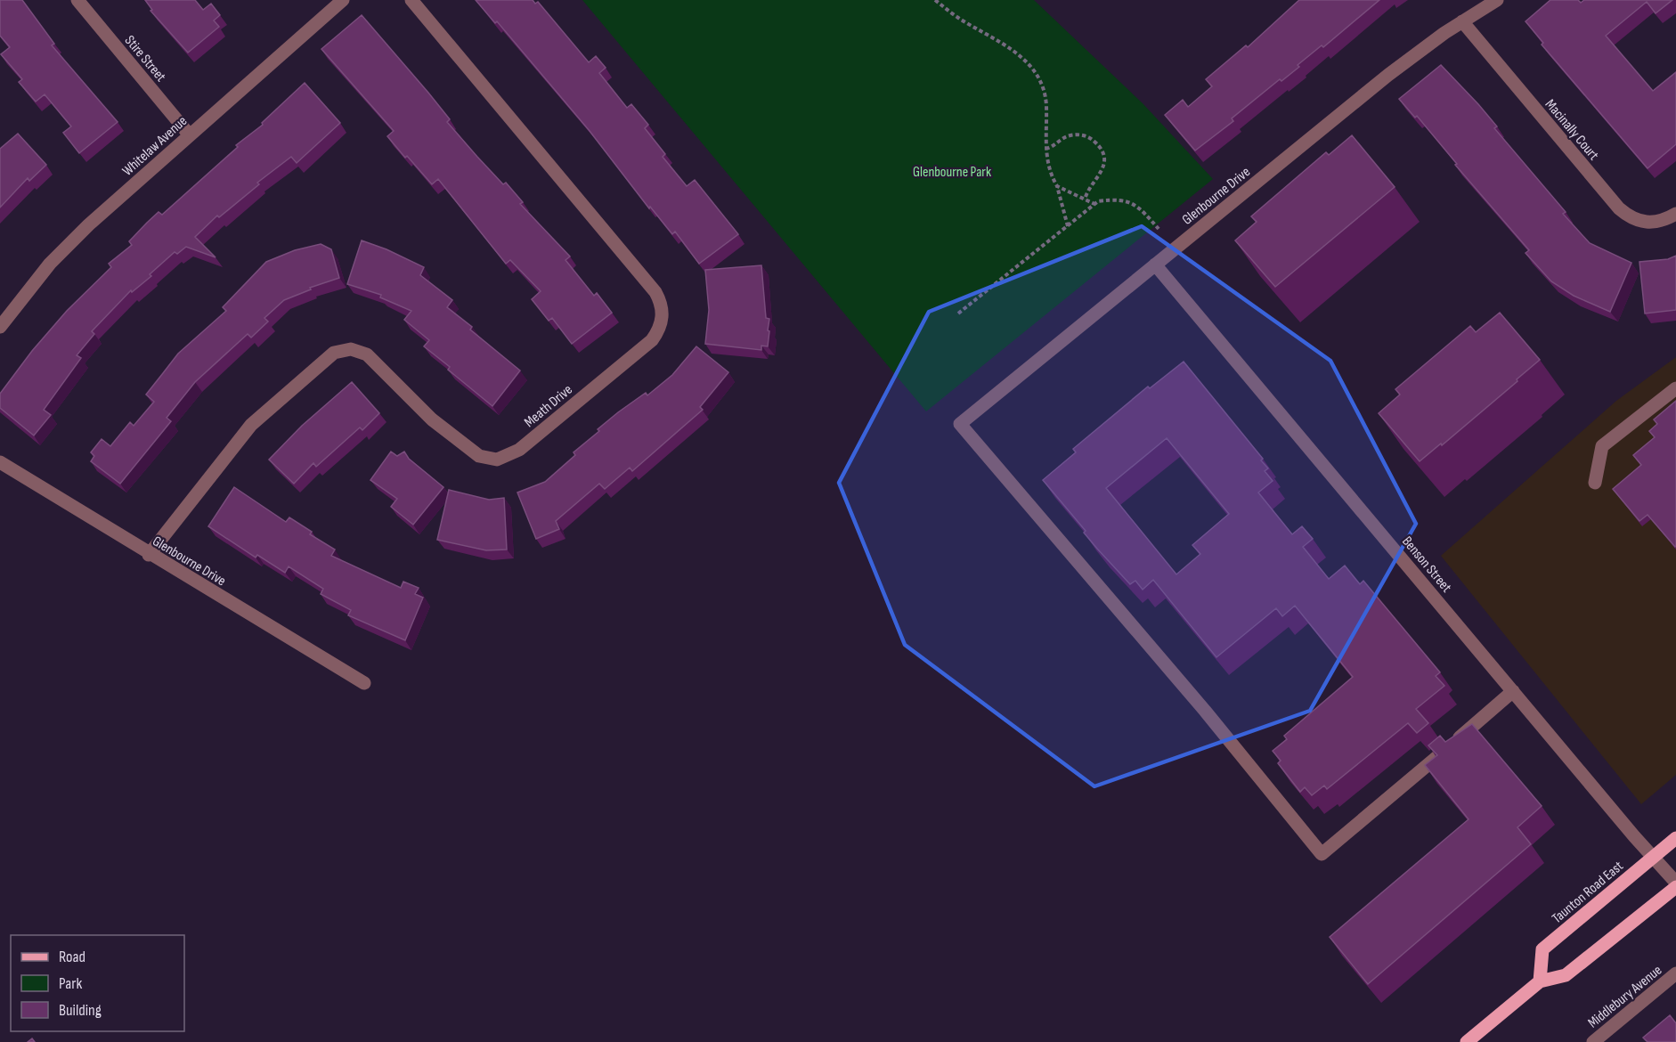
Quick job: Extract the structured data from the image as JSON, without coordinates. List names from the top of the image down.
{
  "streets": {
    "main road": ["Taunton Road East"],
    "street": [
      "Stire Street",
      "Macinally Court",
      "Whitelaw Avenue",
      "Glenbourne Drive",
      "Meath Drive",
      "Benson Street",
      "Middlebury Avenue"
    ]
  },
  "crossings": [
    ["Stire Street", "Whitelaw Avenue"],
    ["Macinally Court", "Glenbourne Drive"],
    ["Glenbourne Drive", "Meath Drive"],
    ["Glenbourne Drive", "Benson Street"],
    ["Benson Street", "Taunton Road East"]
  ],
  "parks": ["Glenbourne Park"],
  "legend": ["Road", "Park", "Building"]
}
